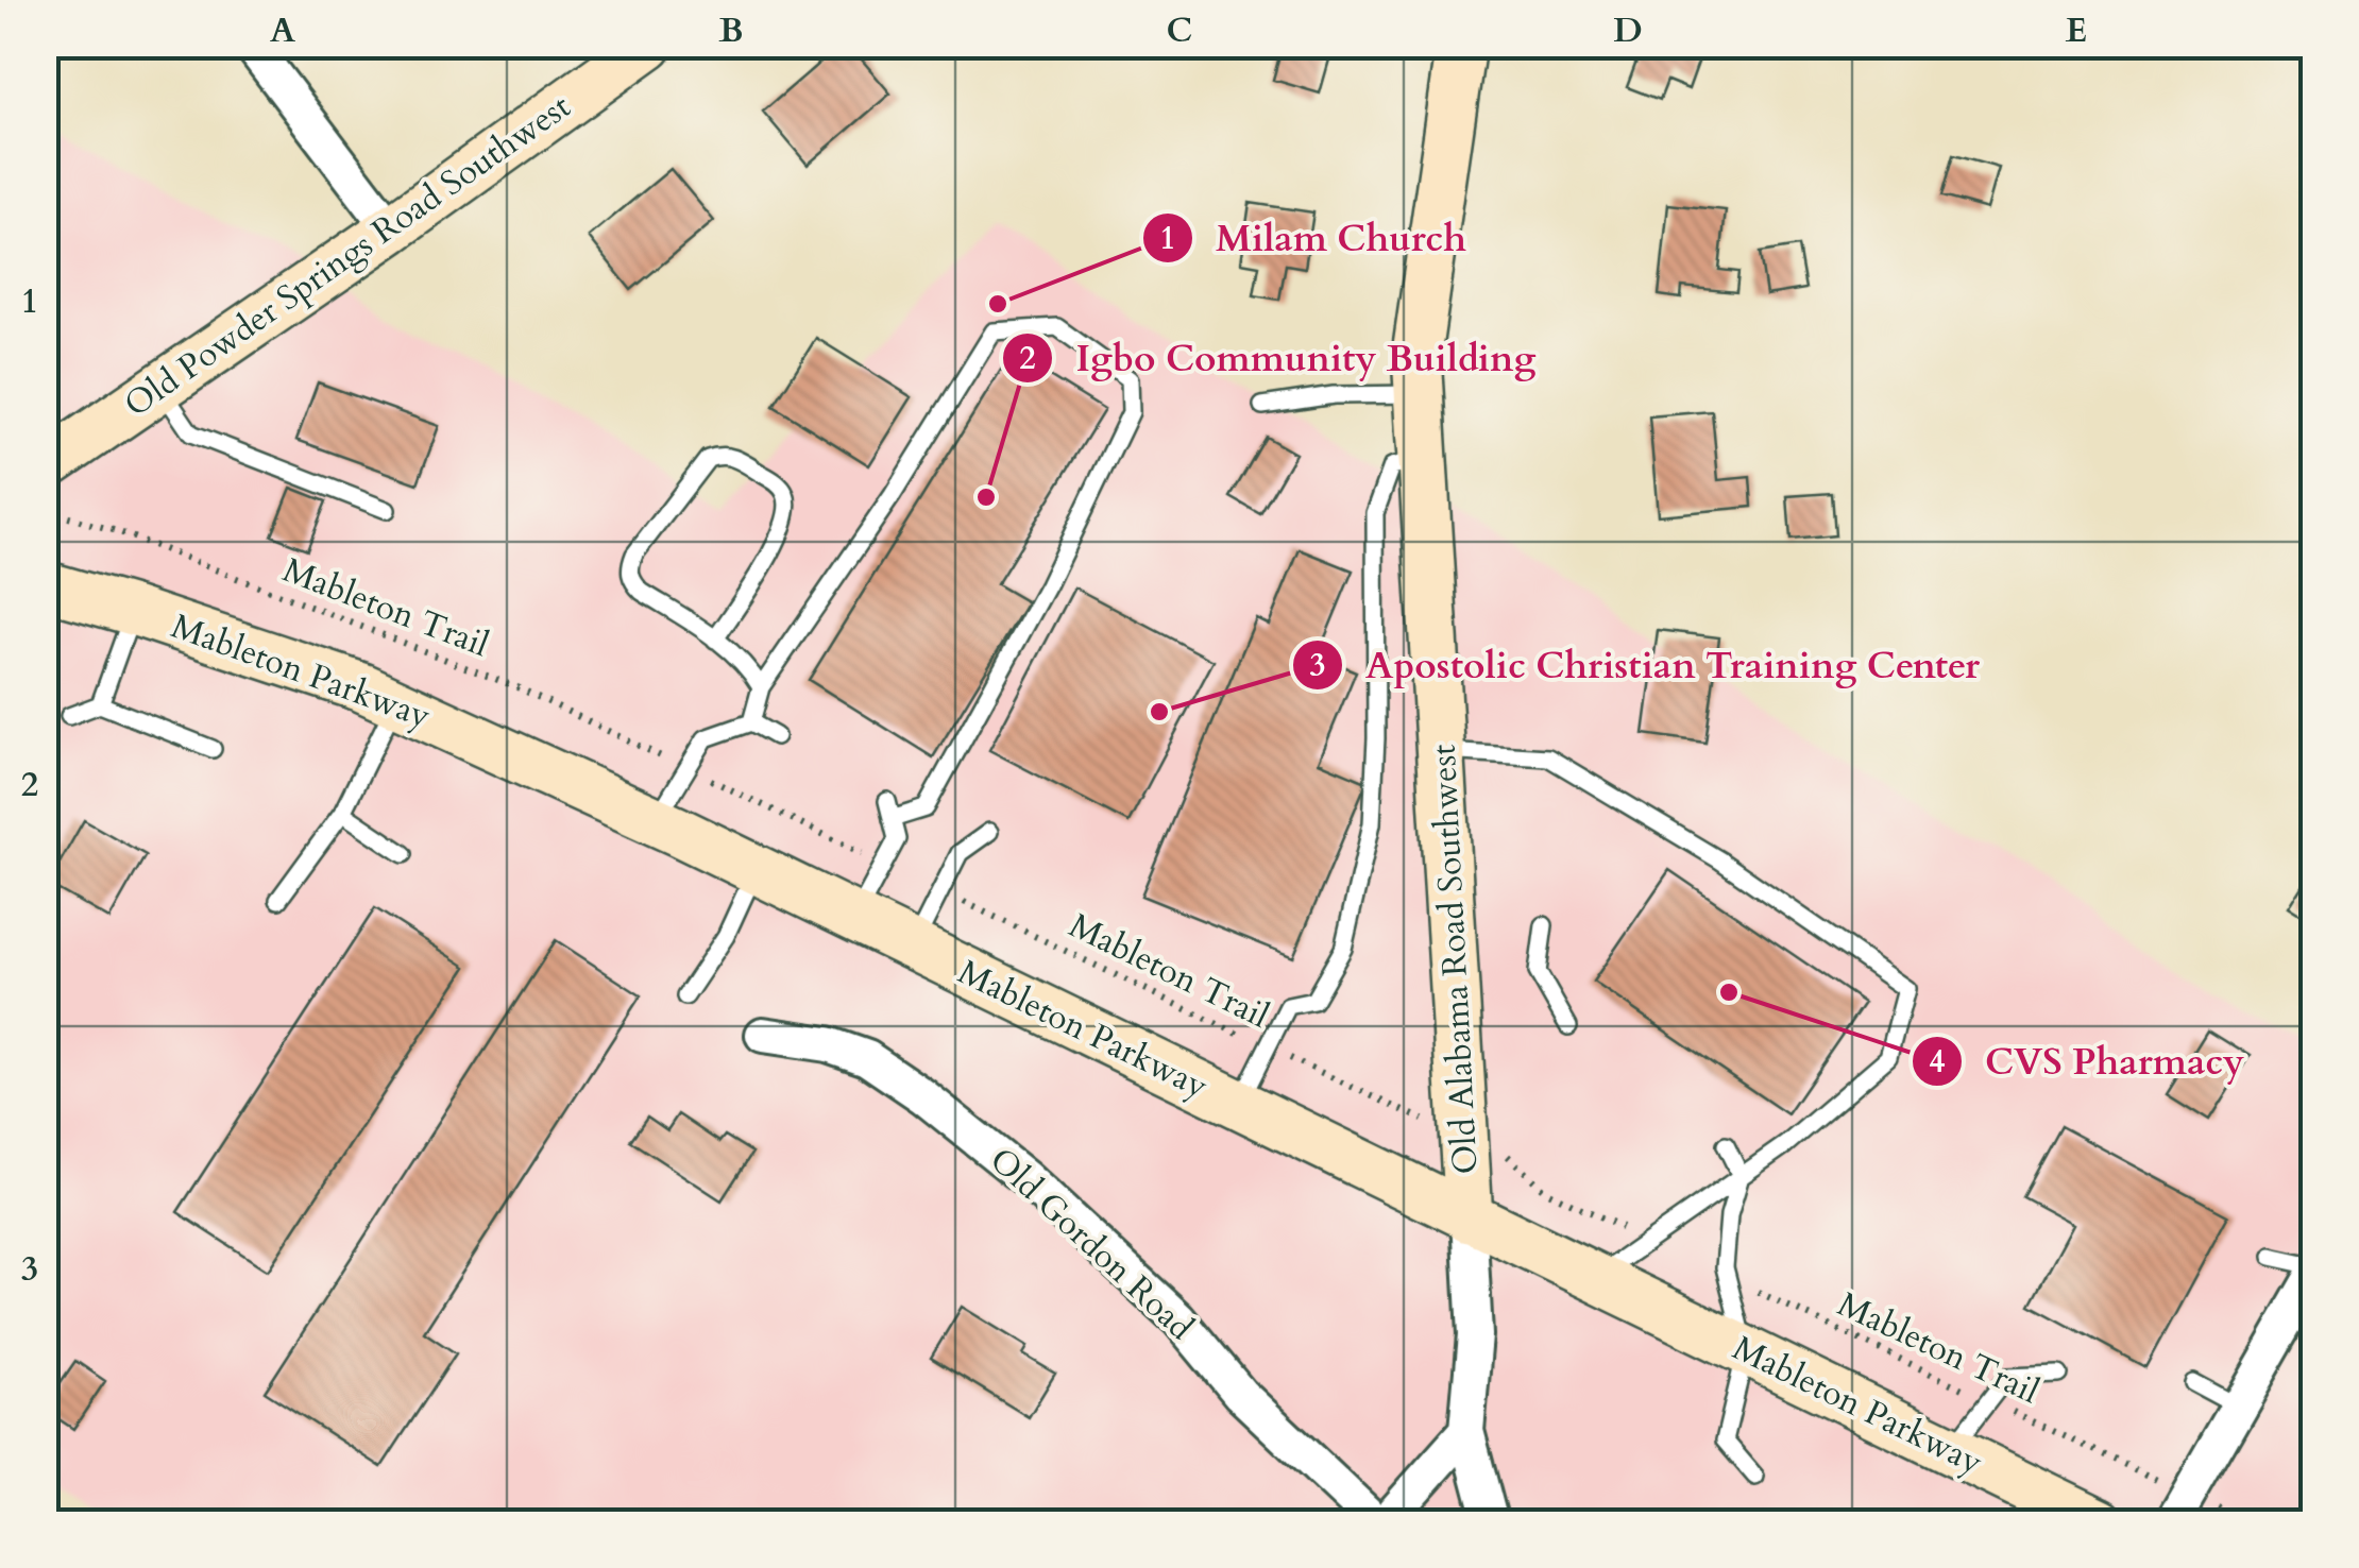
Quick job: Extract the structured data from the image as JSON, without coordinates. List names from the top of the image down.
{
  "streets": {
    "main road": ["Old Powder Springs Road Southwest", "Mableton Parkway", "Old Alabama Road Southwest"],
    "street": ["Old Gordon Road"],
    "path": ["Mableton Trail"]
  },
  "crossings": [
    ["Mableton Trail", "Old Alabama Road Southwest"],
    ["Mableton Parkway", "Old Alabama Road Southwest"],
    ["Old Alabama Road Southwest", "Old Gordon Road"]
  ],
  "places": [
    "Milam Church",
    "Igbo Community Building",
    "Apostolic Christian Training Center",
    "CVS Pharmacy"
  ],
  "grid": {
    "columns": [
      "A",
      "B",
      "C",
      "D",
      "E"
    ],
    "rows": ["1", "2", "3"]
  }
}
